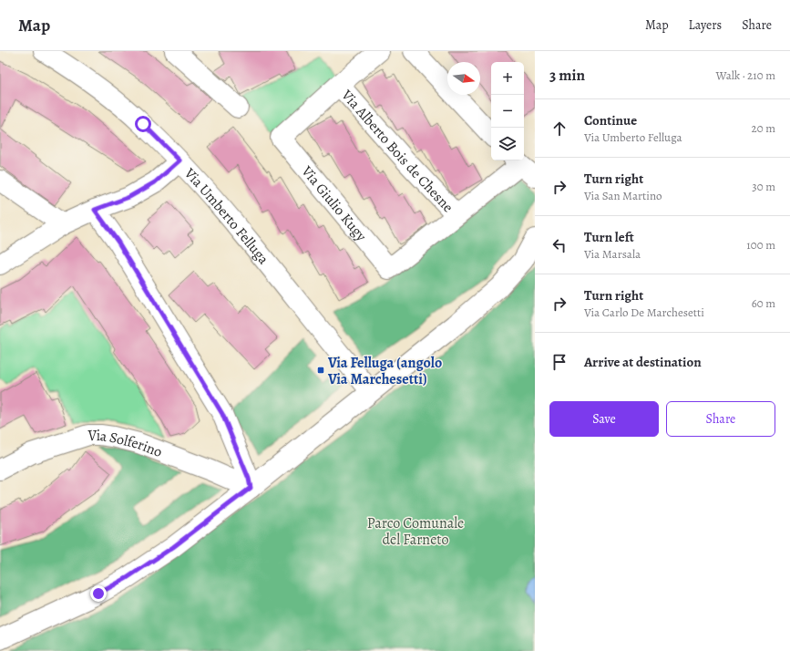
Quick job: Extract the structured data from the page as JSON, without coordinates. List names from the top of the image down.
{
  "streets": {
    "street": [
      "Via Alberto Bois de Chesne",
      "Via Giulio Kugy",
      "Via Umberto Felluga",
      "Via Solferino"
    ]
  },
  "crossings": [
    ["Via Alberto Bois de Chesne", "Via Giulio Kugy"]
  ],
  "parks": ["Parco Comunale del Farneto"],
  "places": {
    "transit": ["Via Felluga (angolo Via Marchesetti)"]
  },
  "north": "right",
  "page": {
    "header": "Map",
    "nav": ["Map", "Layers", "Share"],
    "heading": ["3 min", "Walk · 210 m"],
    "map_buttons": ["+", "−"],
    "list": [
      ["Continue", "Via Umberto Felluga", "20 m"],
      ["Turn right", "Via San Martino", "30 m"],
      ["Turn left", "Via Marsala", "100 m"],
      ["Turn right", "Via Carlo De Marchesetti", "60 m"],
      "Arrive at destination"
    ],
    "buttons": ["Save", "Share"]
  }
}
